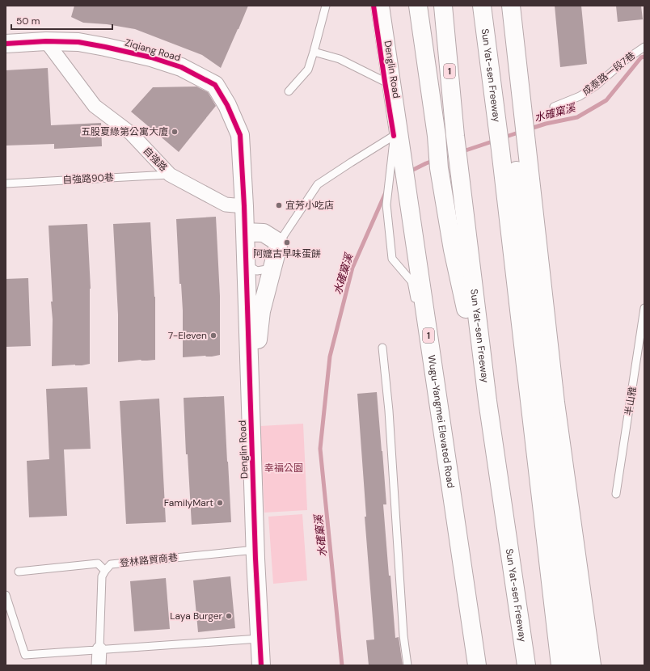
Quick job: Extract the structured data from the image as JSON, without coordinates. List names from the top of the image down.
{
  "streets": {
    "main road": [
      "Ziqiang Road",
      "Denglin Road",
      "1",
      "Sun Yat-sen Freeway",
      "Wugu-Yangmei Elevated Road"
    ],
    "street": ["自強路"],
    "lane": [
      "成泰路一段7巷",
      "自強路90巷",
      "半山雅",
      "登林路貿商巷"
    ]
  },
  "crossings": [
    ["Ziqiang Road", "Denglin Road"],
    ["Ziqiang Road", "自強路"],
    ["Denglin Road", "登林路貿商巷"],
    ["自強路", "自強路90巷"]
  ],
  "water": ["水確窠溪"],
  "parks": ["幸福公園"],
  "places": [
    "五股夏綠第公寓大廈",
    "宜芳小吃店",
    "阿嬤古早味蛋餅",
    "7-Eleven",
    "FamilyMart",
    "Laya Burger"
  ],
  "scale_bar": "50 m"
}
